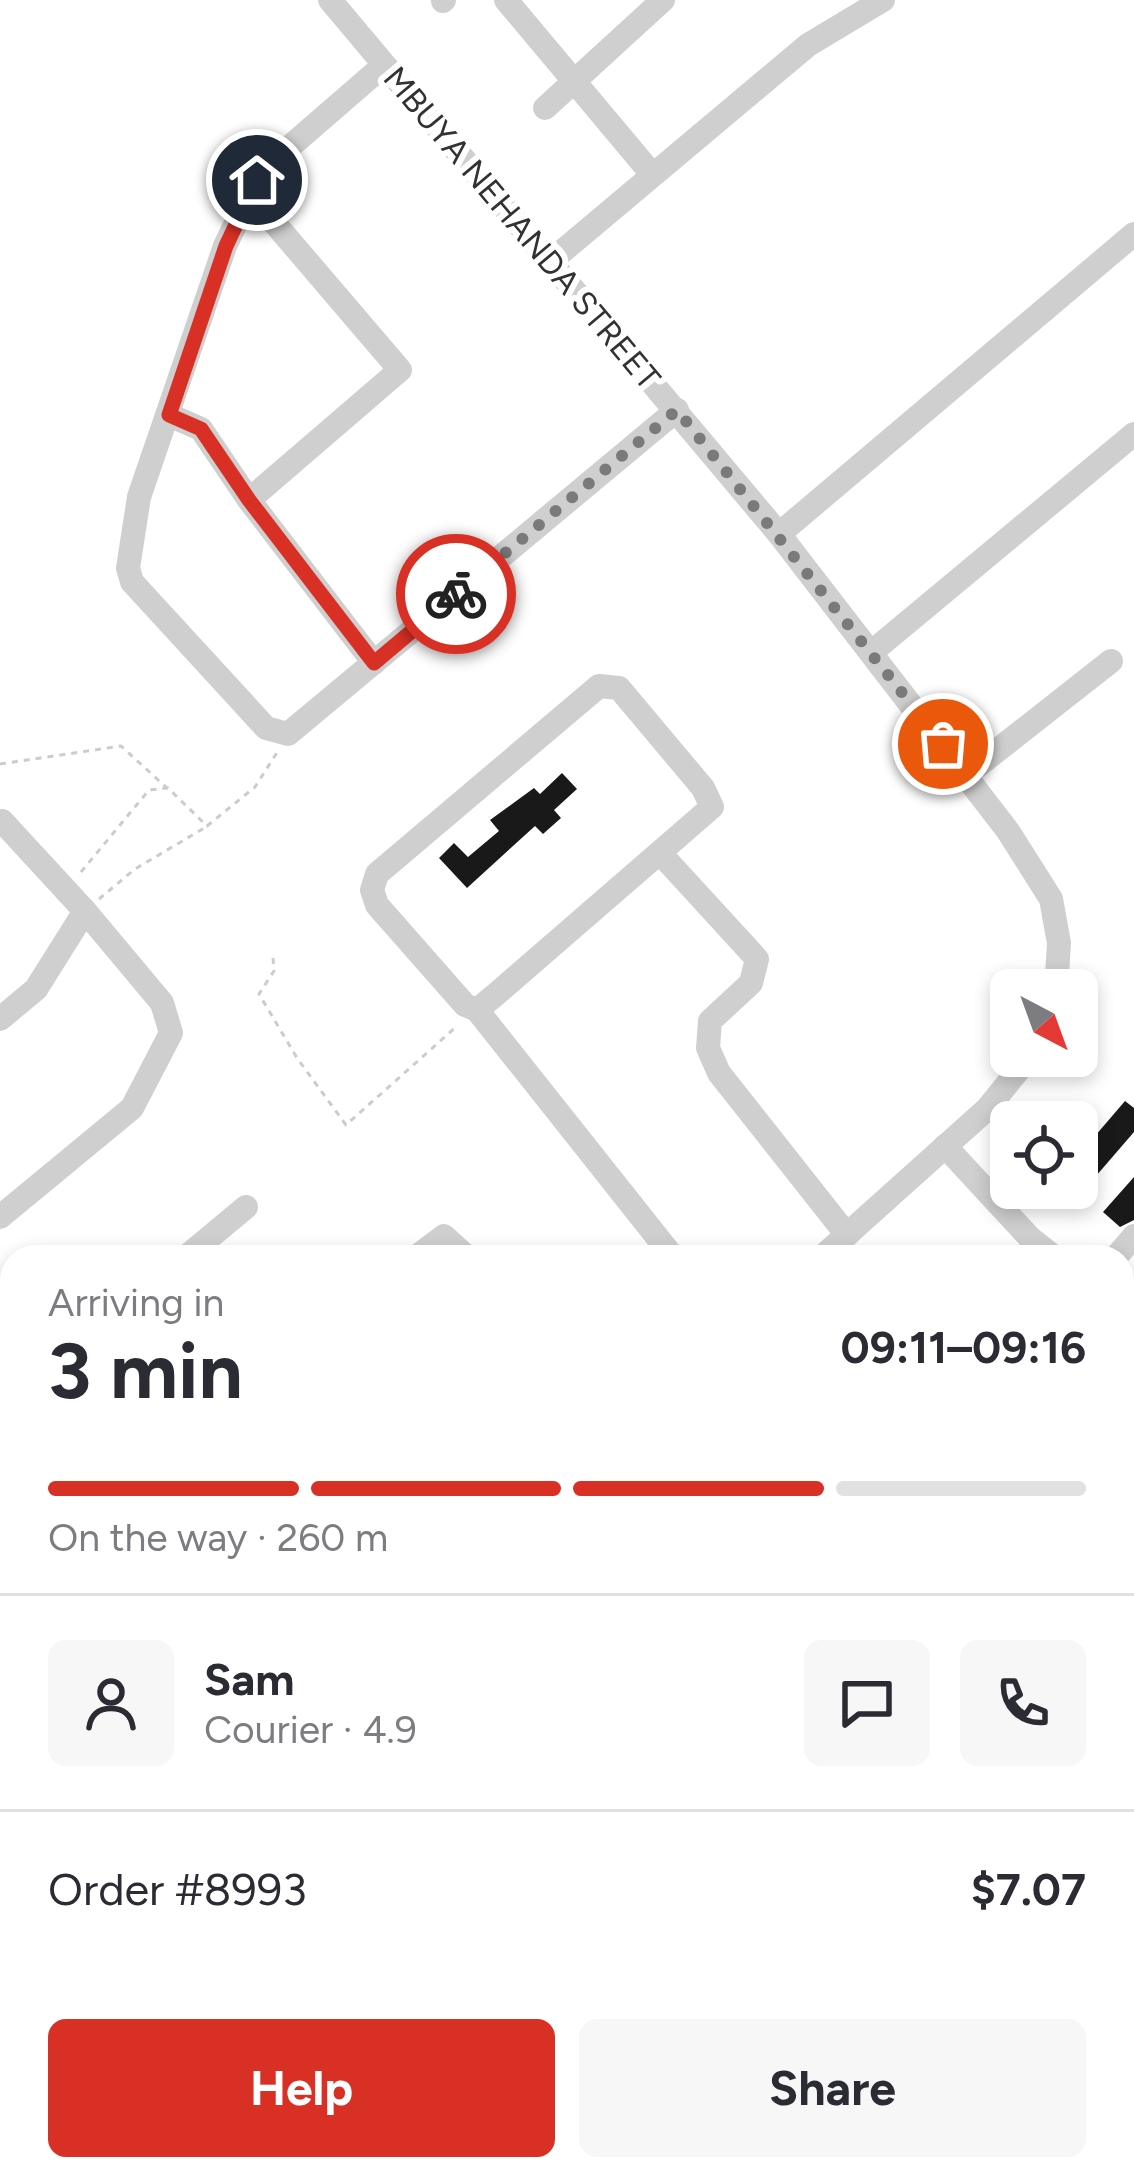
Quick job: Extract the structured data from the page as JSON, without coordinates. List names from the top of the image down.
{
  "streets": {
    "street": ["MBUYA NEHANDA STREET"]
  },
  "north": "bottom right",
  "page": {
    "heading": ["3 min", "Arriving in", "09:11–09:16"],
    "panel": [
      "Sam",
      "Courier · 4.9",
      "Order #8993",
      "$7.07"
    ],
    "bar": "On the way · 260 m",
    "buttons": ["Help", "Share"]
  }
}
